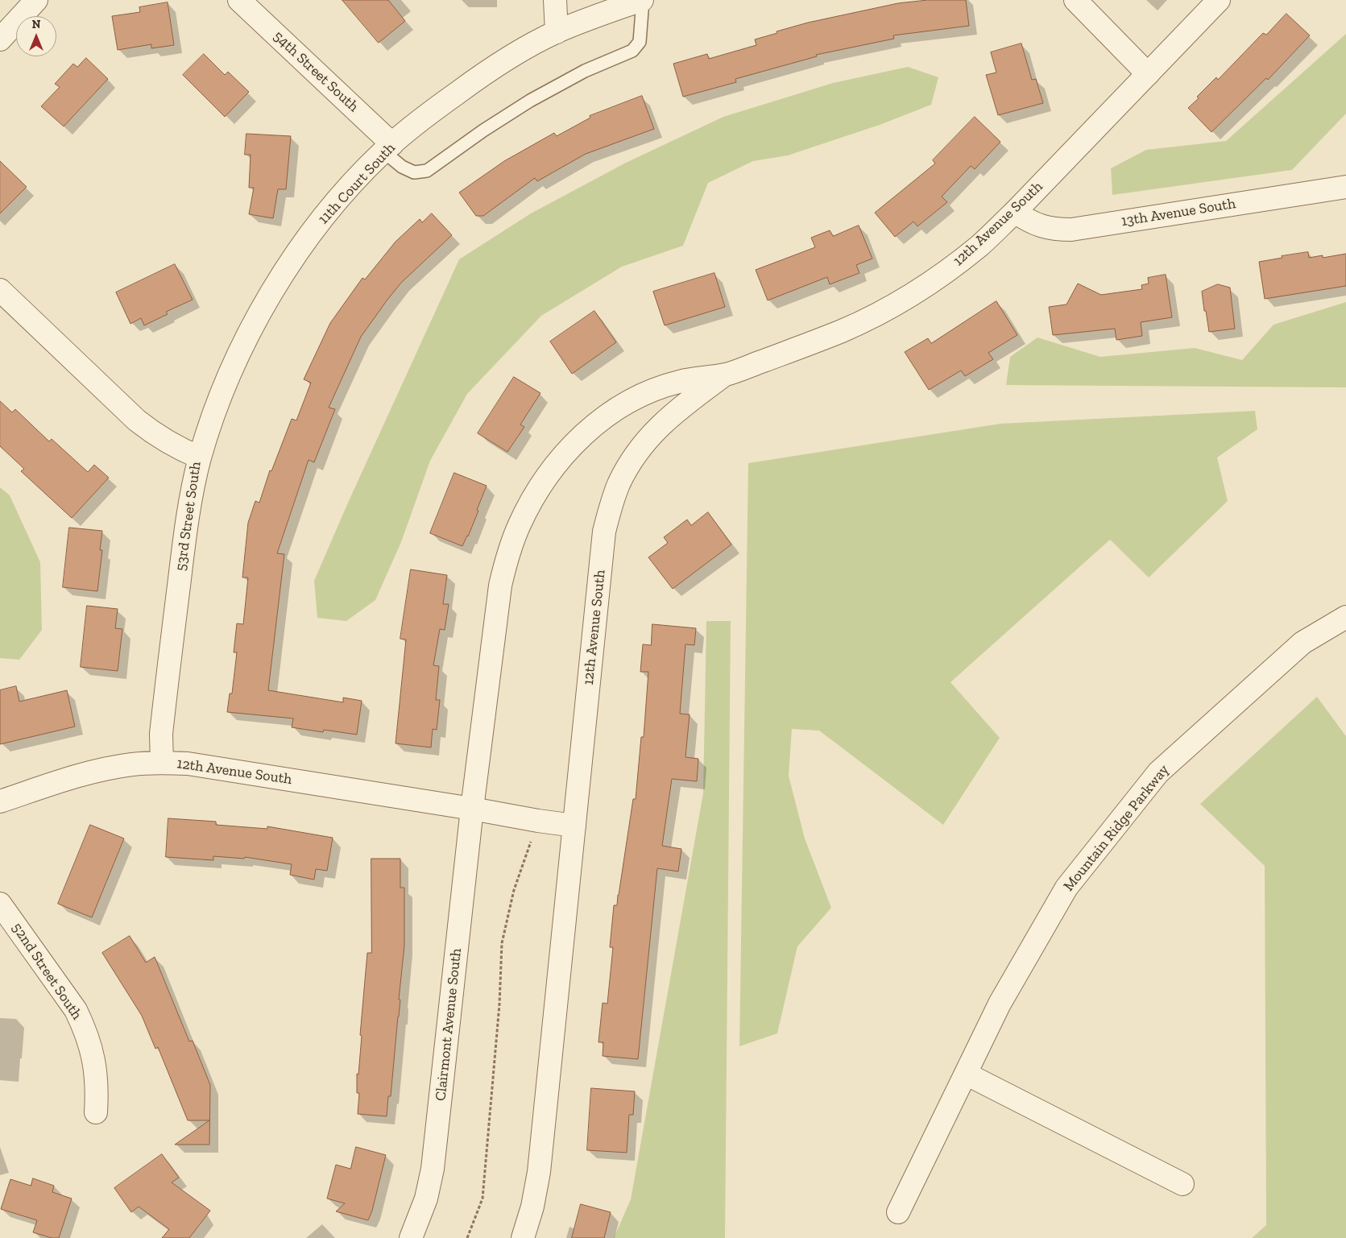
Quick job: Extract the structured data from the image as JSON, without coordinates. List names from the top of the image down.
{
  "streets": {
    "street": [
      "54th Street South",
      "11th Court South",
      "13th Avenue South",
      "12th Avenue South",
      "53rd Street South",
      "Mountain Ridge Parkway",
      "52nd Street South",
      "Clairmont Avenue South"
    ]
  },
  "crossings": [
    ["54th Street South", "11th Court South"],
    ["11th Court South", "53rd Street South"],
    ["13th Avenue South", "12th Avenue South"],
    ["12th Avenue South", "53rd Street South"],
    ["12th Avenue South", "Clairmont Avenue South"]
  ],
  "north": "top"
}
